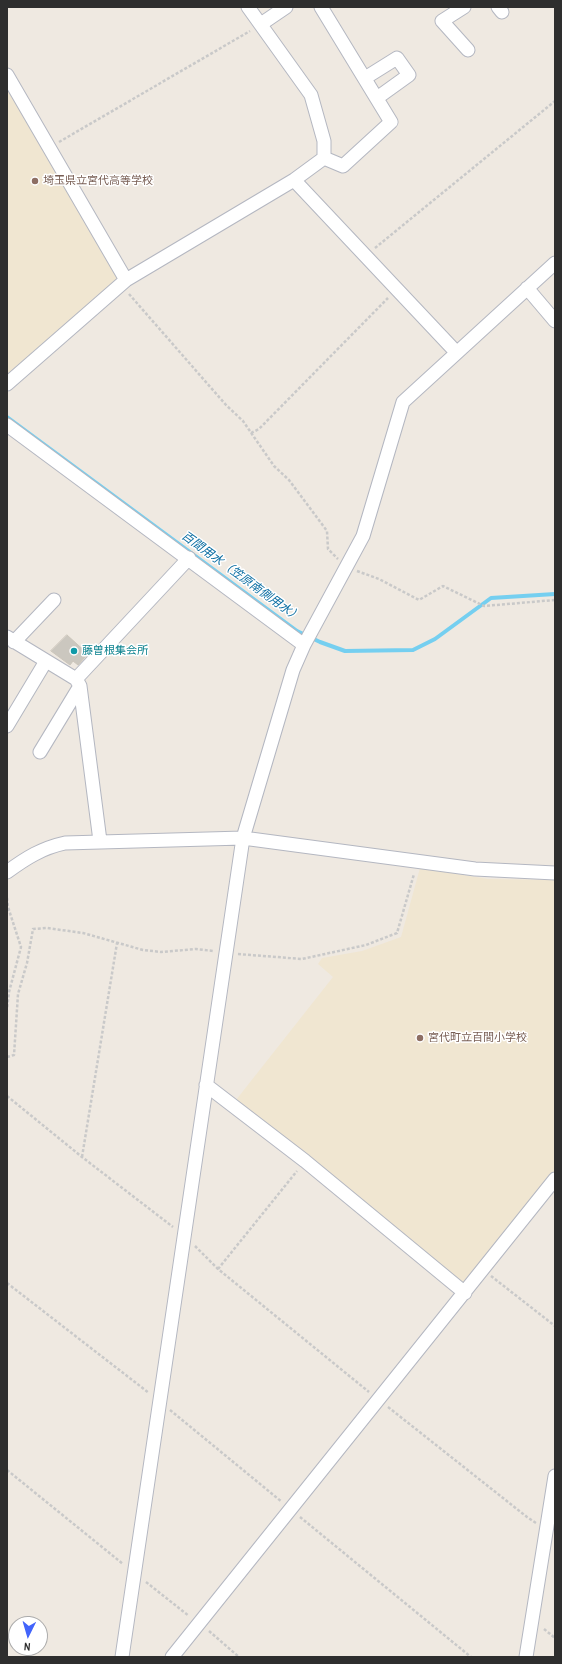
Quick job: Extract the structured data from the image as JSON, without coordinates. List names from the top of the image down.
{
  "water": ["百間用水（笠原南側用水）"],
  "places": ["埼玉県立宮代高等学校", "藤曽根集会所", "宮代町立百間小学校"],
  "north": "bottom"
}
